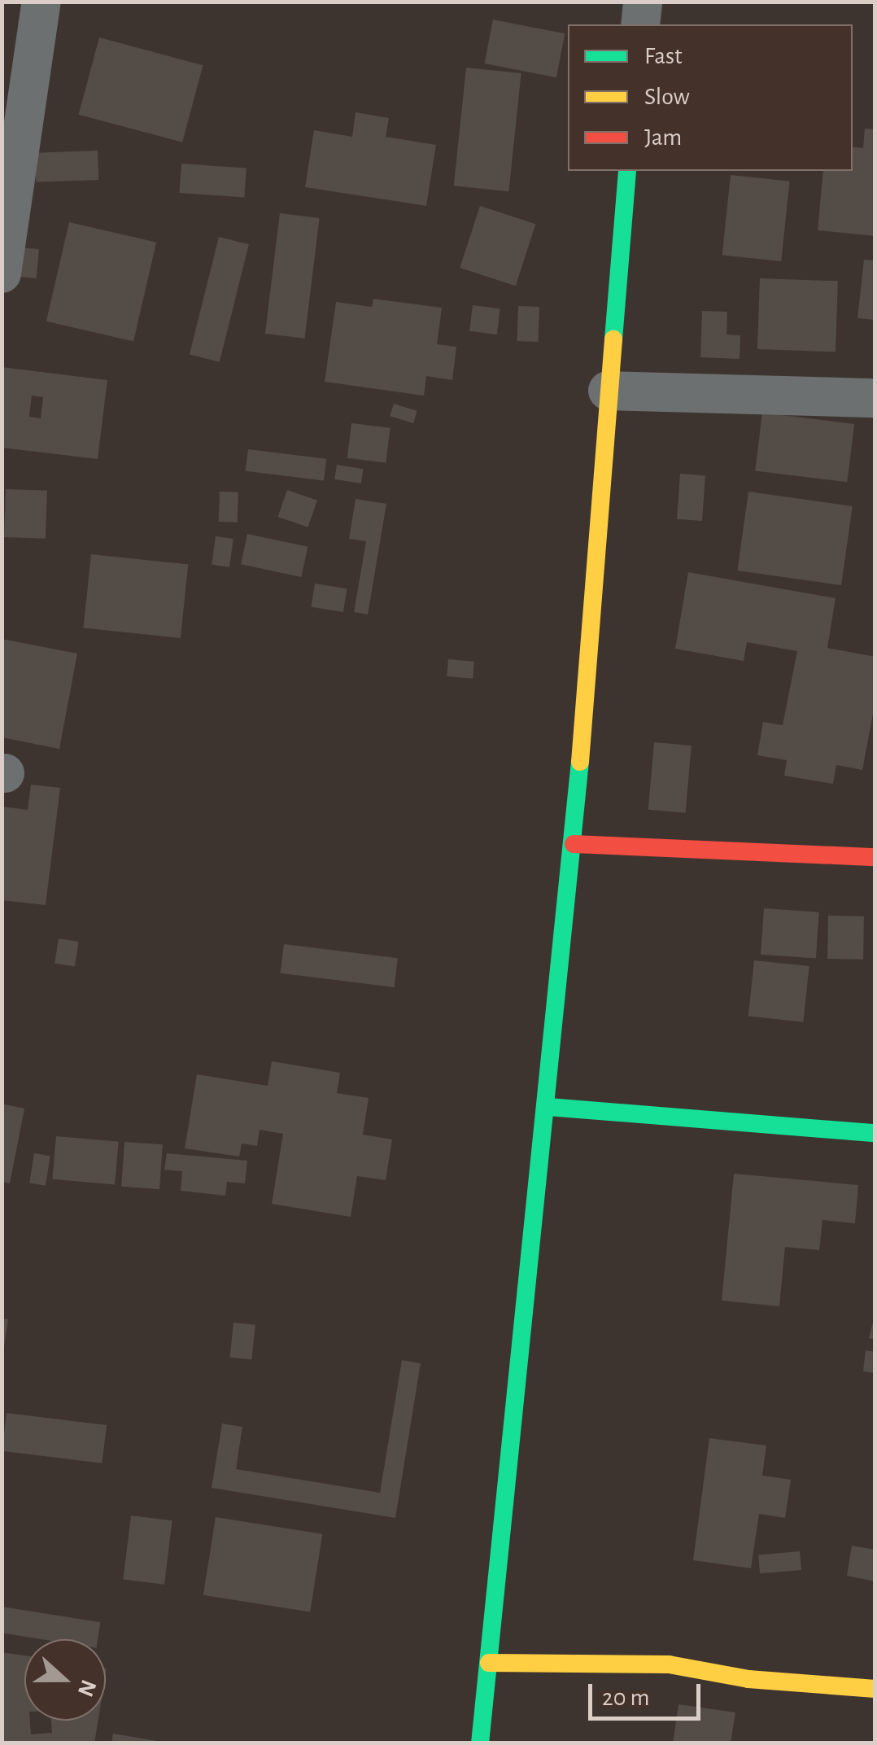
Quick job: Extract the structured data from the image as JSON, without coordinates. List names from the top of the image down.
{
  "legend": ["Fast", "Slow", "Jam"],
  "scale_bar": "20 m",
  "north": "right"
}
